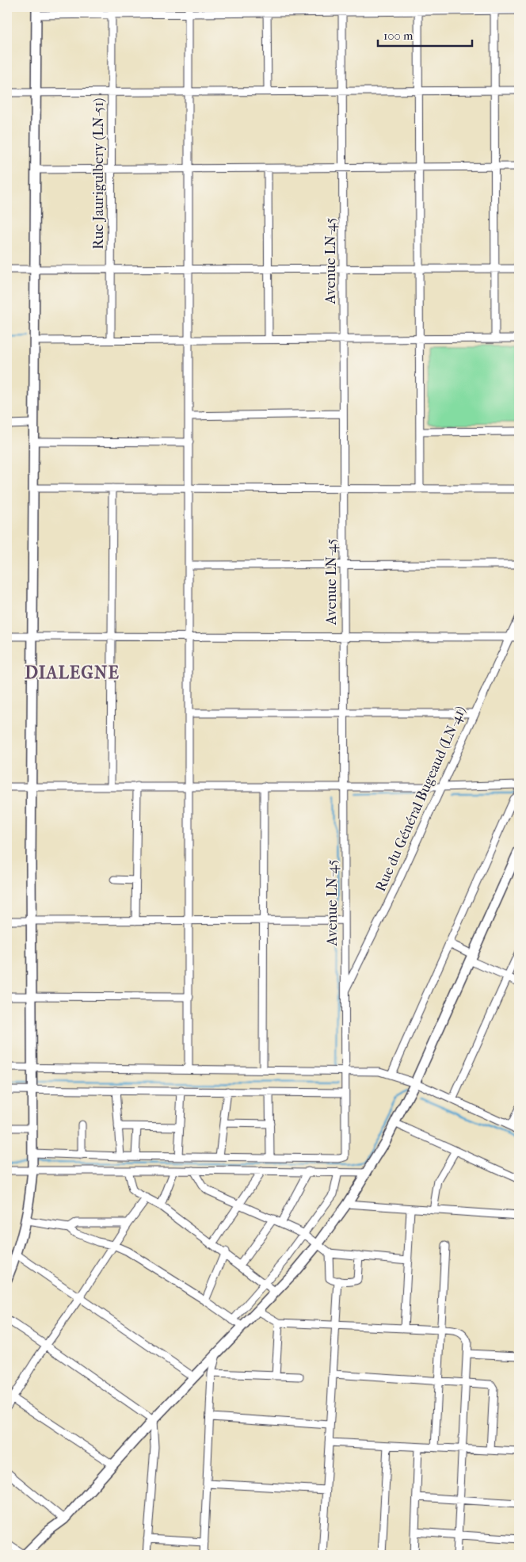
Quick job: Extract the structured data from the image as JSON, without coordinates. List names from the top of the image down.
{
  "streets": {
    "street": ["Rue Jaurigulbery (LN-51)", "Avenue LN-45", "Rue du Général Bugeaud (LN-41)"]
  },
  "crossings": [
    ["Avenue LN-45", "Rue du Général Bugeaud (LN-41)"]
  ],
  "districts": ["DIALEGNE"],
  "scale_bar": "100 m"
}
